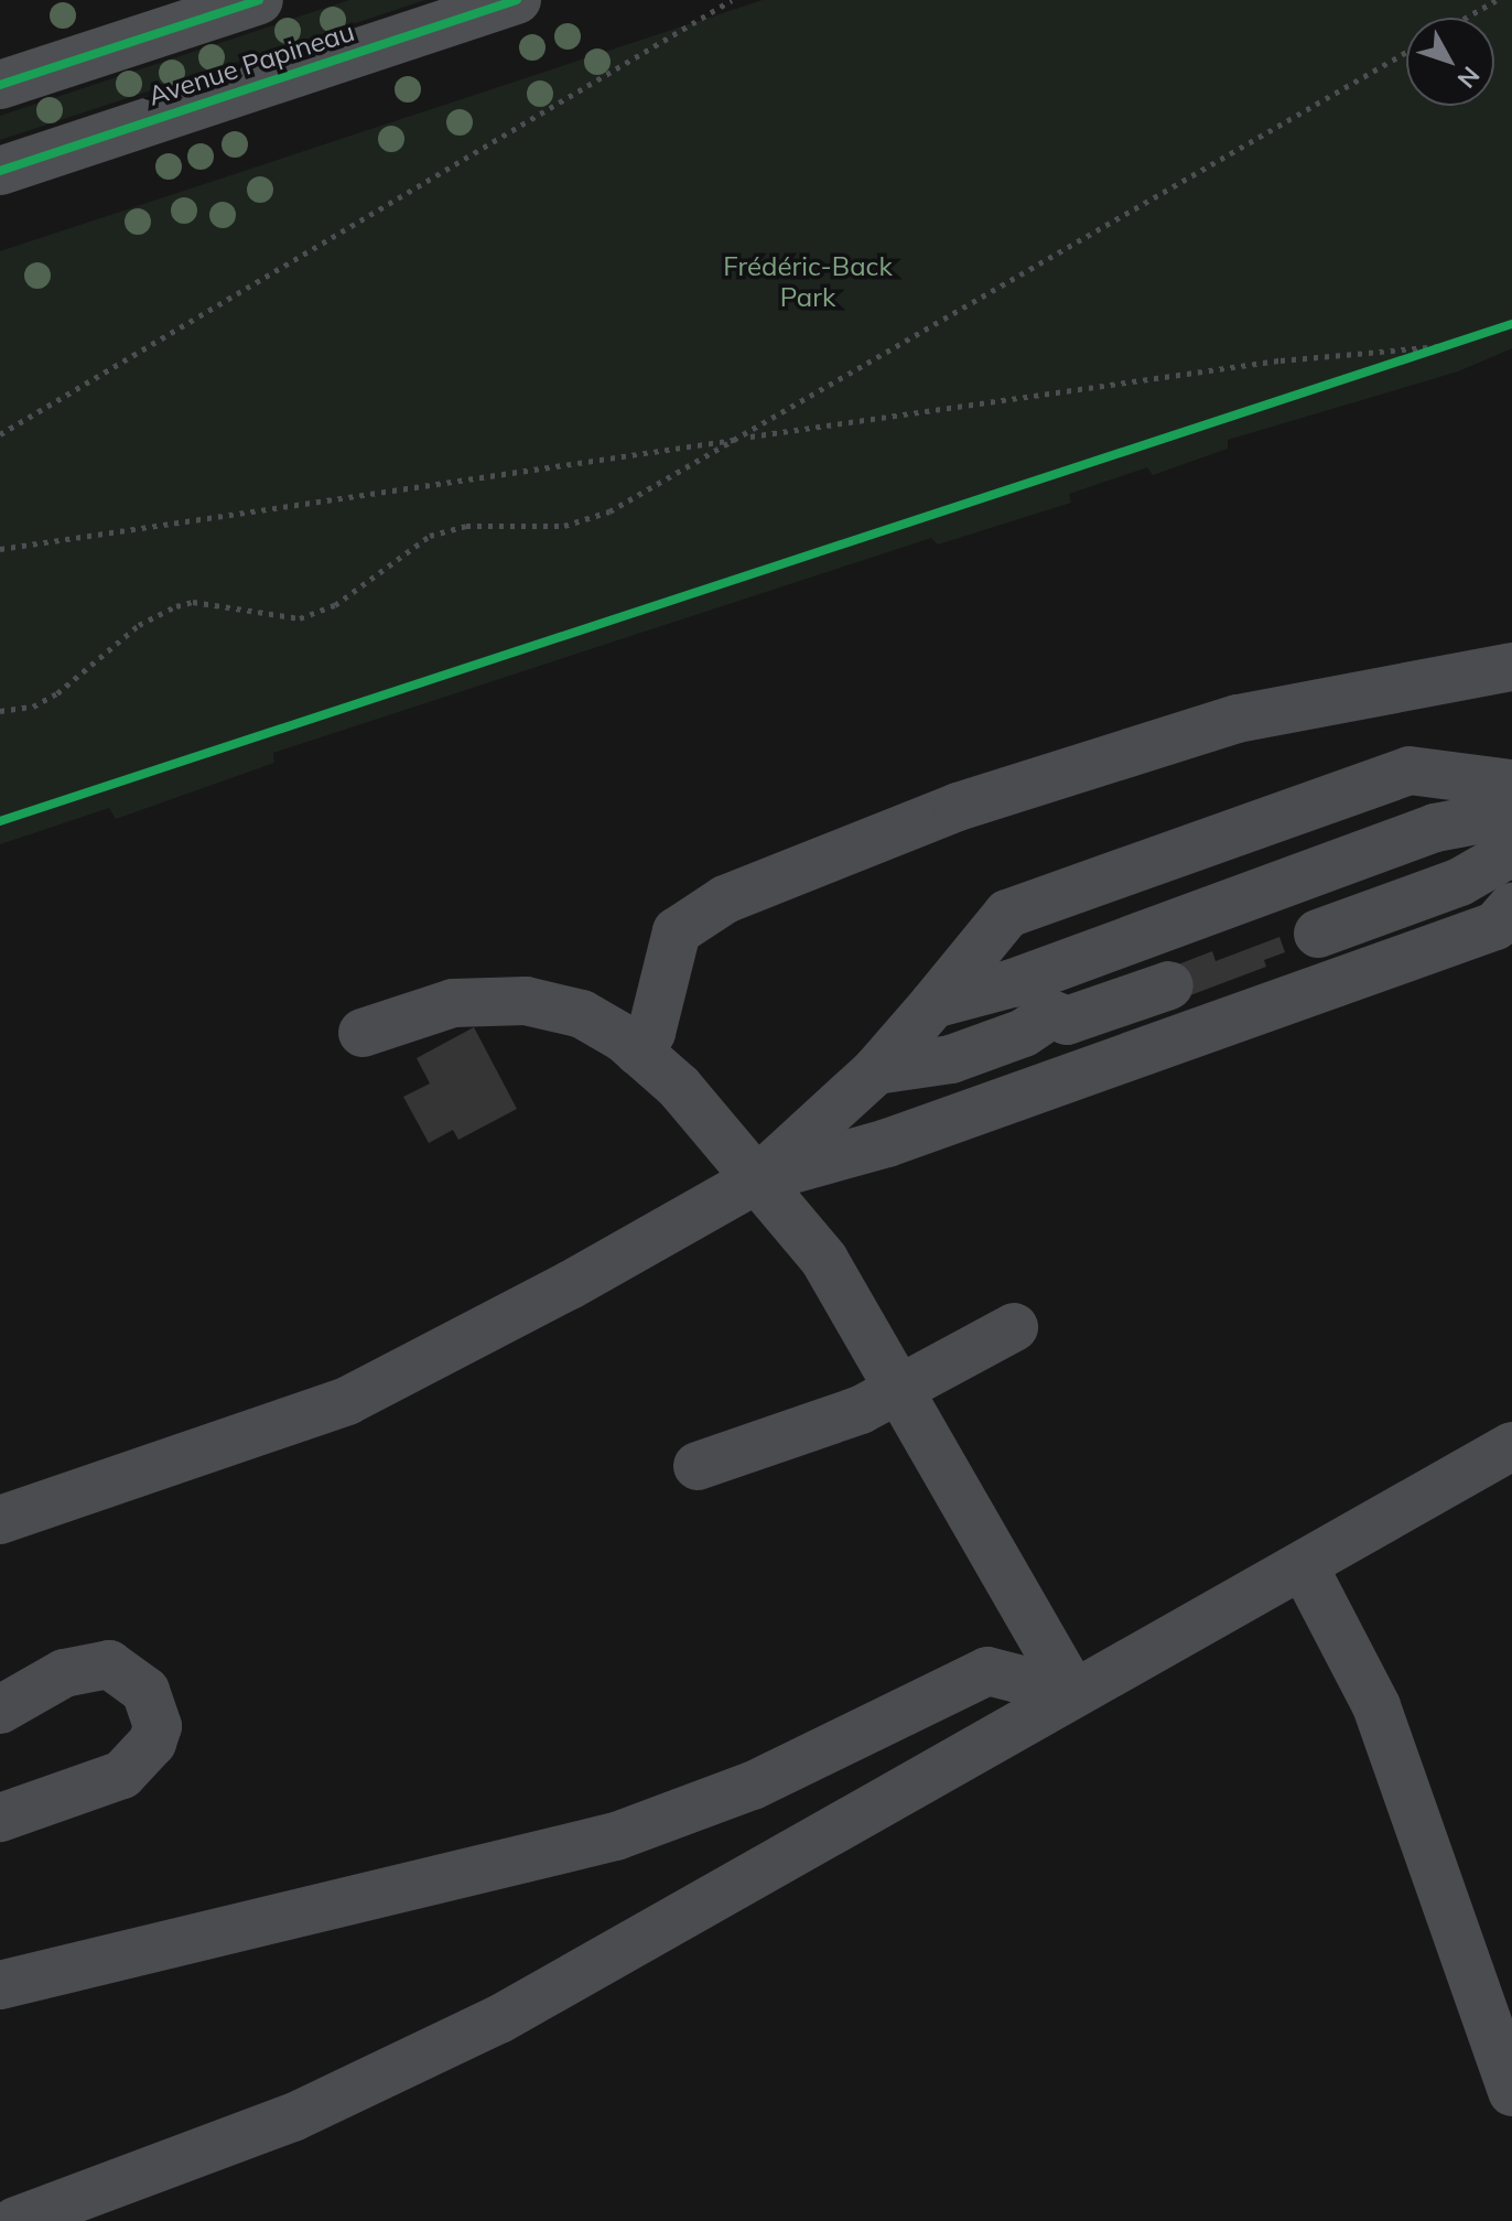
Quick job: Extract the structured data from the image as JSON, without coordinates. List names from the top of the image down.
{
  "streets": {
    "main road": ["Avenue Papineau"]
  },
  "parks": ["Frédéric-Back Park"],
  "north": "bottom right"
}
